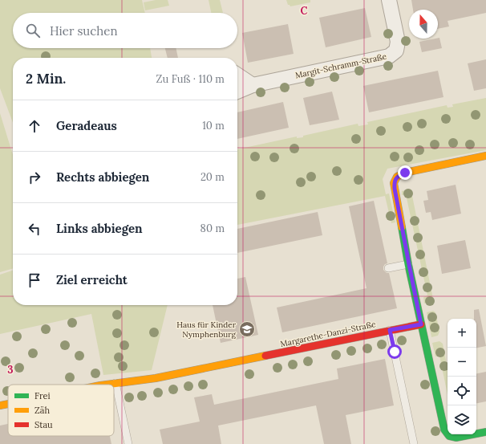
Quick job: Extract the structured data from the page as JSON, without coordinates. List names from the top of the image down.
{
  "streets": {
    "street": ["Margit-Schramm-Straße", "Margarethe-Danzi-Straße"]
  },
  "places": {
    "school or university": ["Haus für Kinder Nymphenburg"]
  },
  "legend": ["Frei", "Zäh", "Stau"],
  "north": "top",
  "page": {
    "search": "Hier suchen",
    "heading": ["2 Min.", "Zu Fuß · 110 m"],
    "list": [
      ["Geradeaus", "10 m"],
      ["Rechts abbiegen", "20 m"],
      ["Links abbiegen", "80 m"],
      "Ziel erreicht"
    ],
    "map_buttons": ["+", "−"]
  },
  "grid": {
    "columns": ["C"],
    "rows": ["3"]
  }
}
